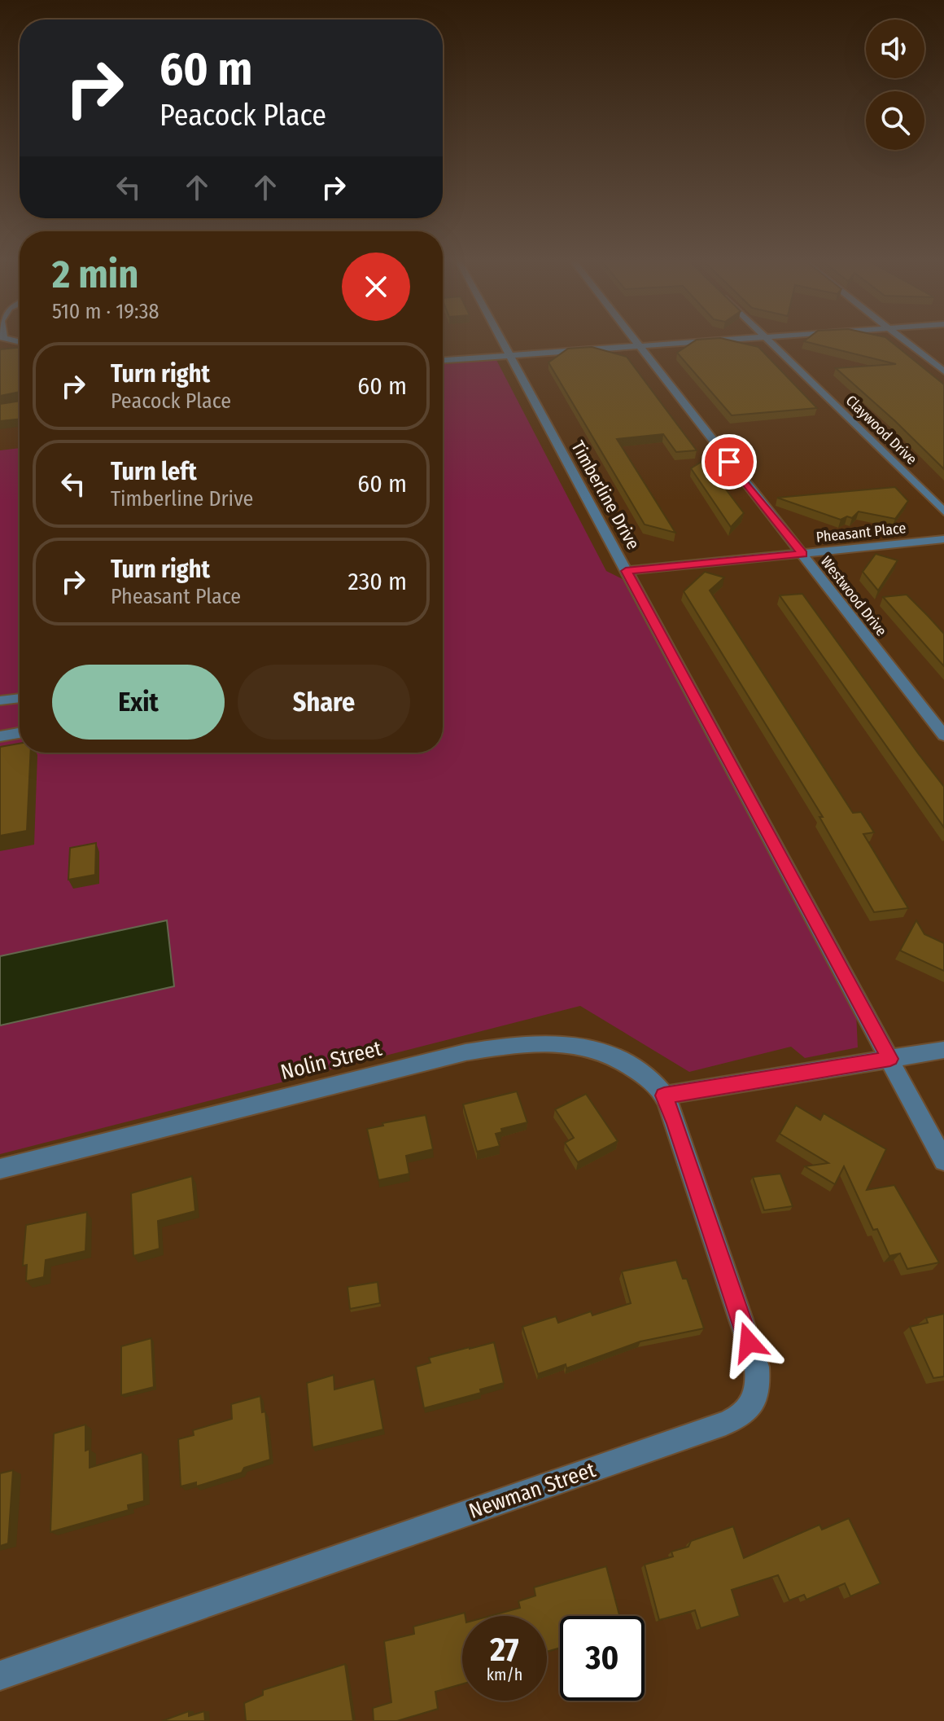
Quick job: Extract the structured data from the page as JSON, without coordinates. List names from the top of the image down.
{
  "streets": {
    "street": [
      "Claywood Drive",
      "Timberline Drive",
      "Pheasant Place",
      "Westwood Drive",
      "Nolin Street",
      "Newman Street"
    ]
  },
  "crossings": [
    ["Timberline Drive", "Pheasant Place"],
    ["Pheasant Place", "Westwood Drive"],
    ["Nolin Street", "Newman Street"]
  ],
  "page": {
    "turn": ["60 m", "Peacock Place"],
    "heading": ["2 min", "510 m · 19:38"],
    "list": [
      {
        "name": "Turn right",
        "note": "Peacock Place",
        "value": "60 m"
      },
      {
        "name": "Turn left",
        "note": "Timberline Drive",
        "value": "60 m"
      },
      {
        "name": "Turn right",
        "note": "Pheasant Place",
        "value": "230 m"
      }
    ],
    "buttons": ["Exit", "Share"],
    "speed": "27 km/h",
    "limit": "30"
  }
}
